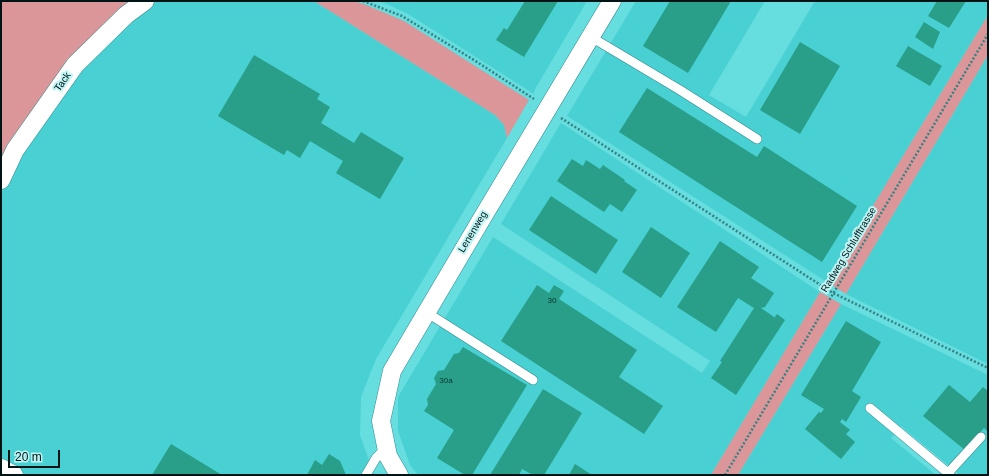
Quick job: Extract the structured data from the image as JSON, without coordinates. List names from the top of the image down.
{
  "streets": {
    "street": ["Tack", "Lenenweg"],
    "path": ["Radweg Schlufftrasse"]
  },
  "house_numbers": ["30", "30a"],
  "scale_bar": "20 m"
}
